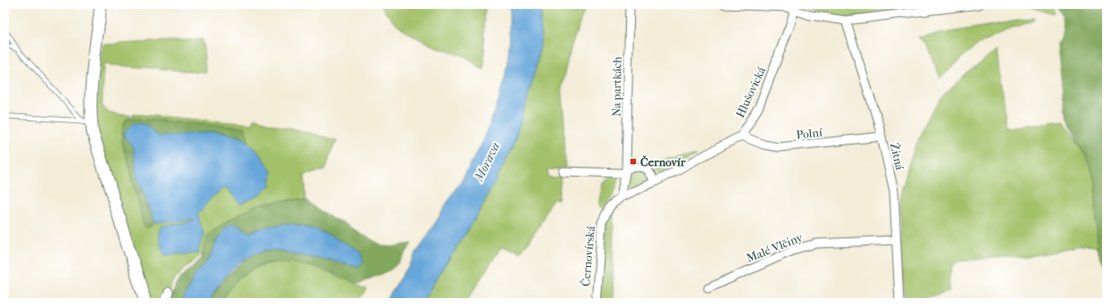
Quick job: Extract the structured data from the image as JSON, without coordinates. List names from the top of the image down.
{
  "streets": {
    "street": [
      "Na partkách",
      "Hlušovická",
      "Polní",
      "Žitná",
      "Malé Vlčiny",
      "Černovírská"
    ]
  },
  "crossings": [
    ["Na partkách", "Hlušovická"],
    ["Na partkách", "Černovírská"],
    ["Hlušovická", "Polní"],
    ["Hlušovická", "Černovírská"],
    ["Polní", "Žitná"],
    ["Žitná", "Malé Vlčiny"]
  ],
  "water": ["Morava"],
  "places": {
    "transit": ["Černovír"]
  }
}
